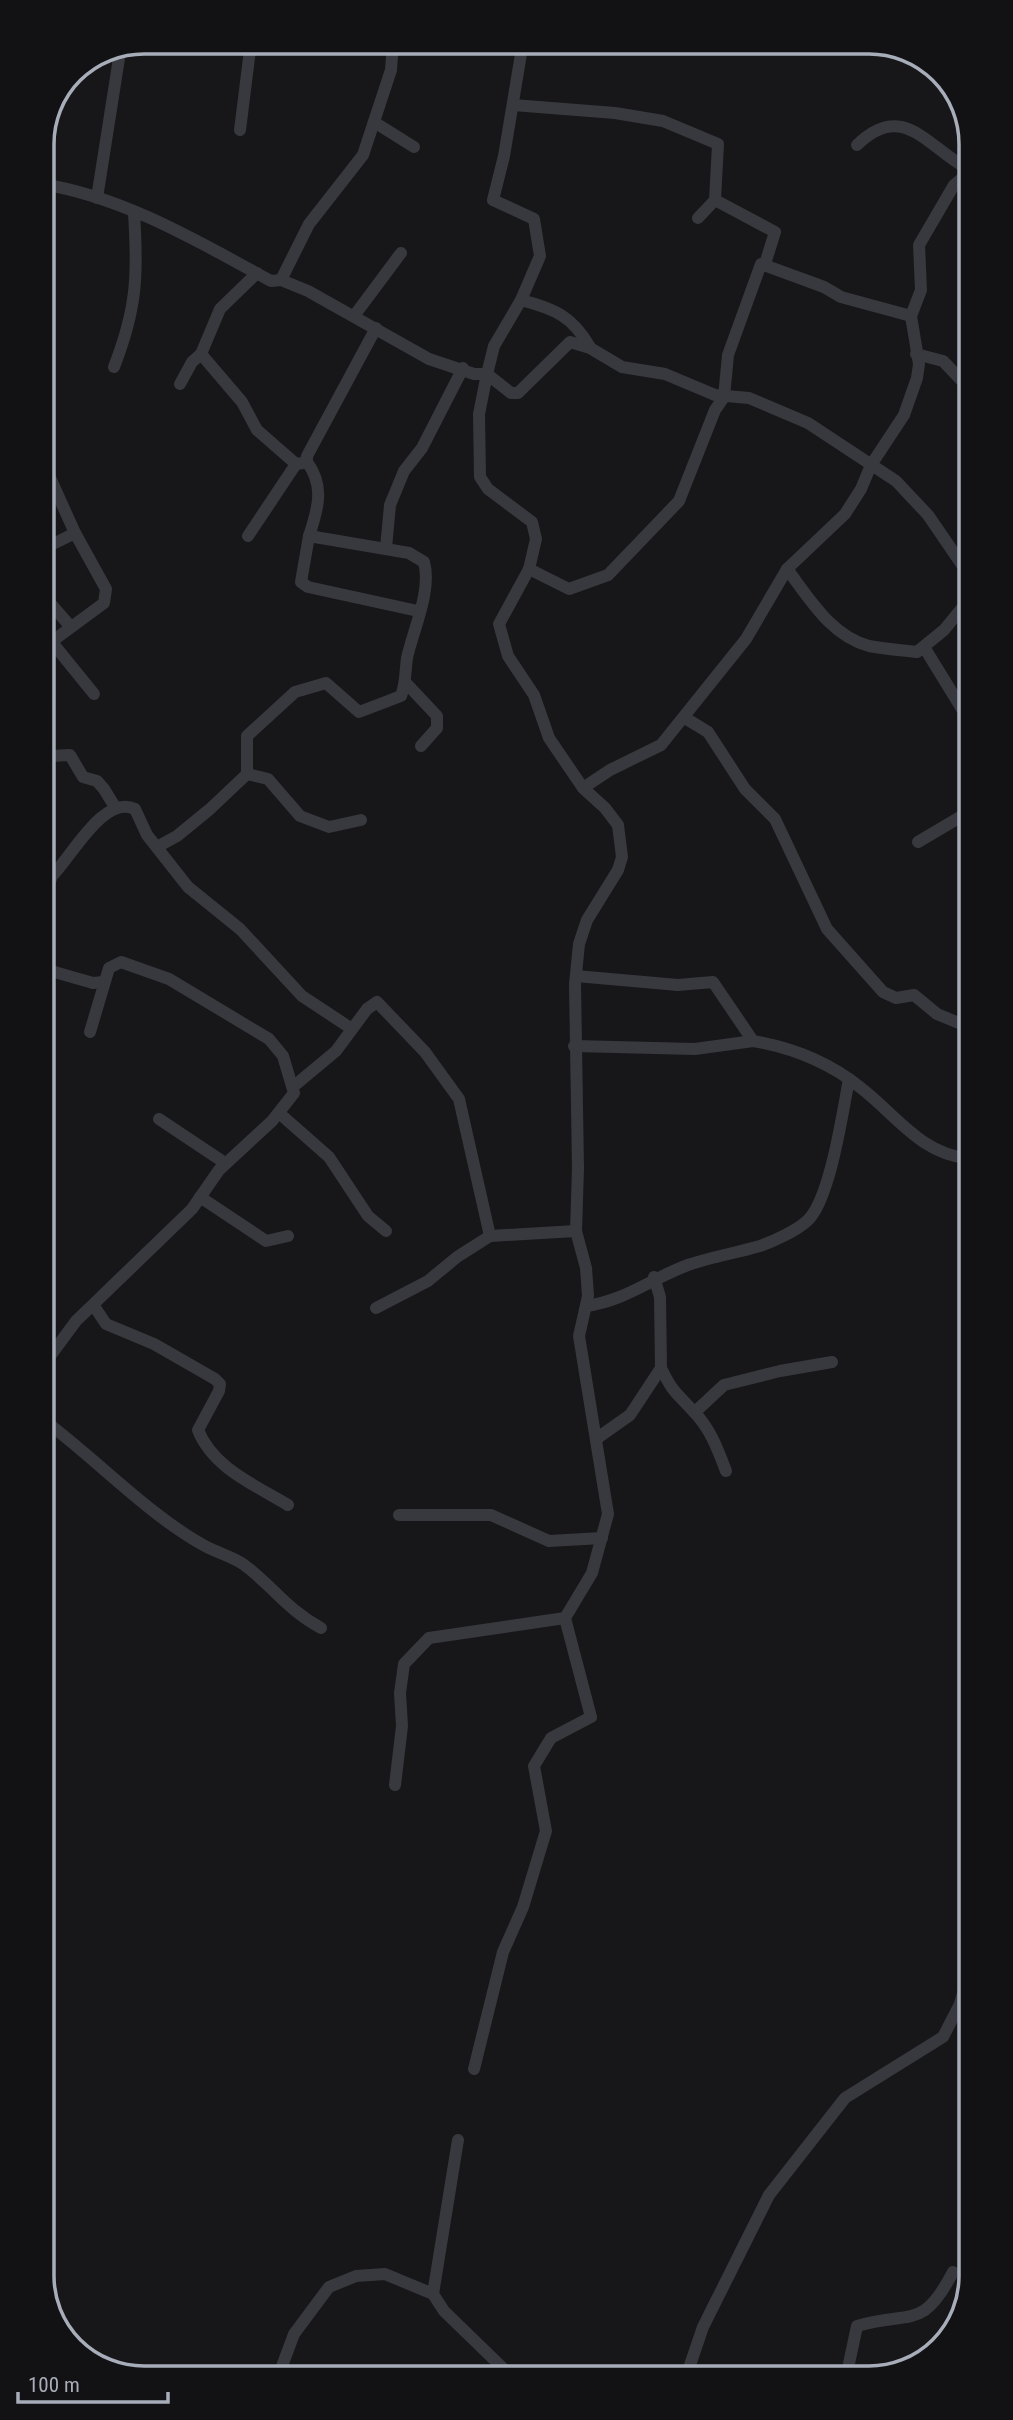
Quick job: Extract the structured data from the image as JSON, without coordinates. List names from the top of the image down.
{
  "scale_bar": "100 m"
}
